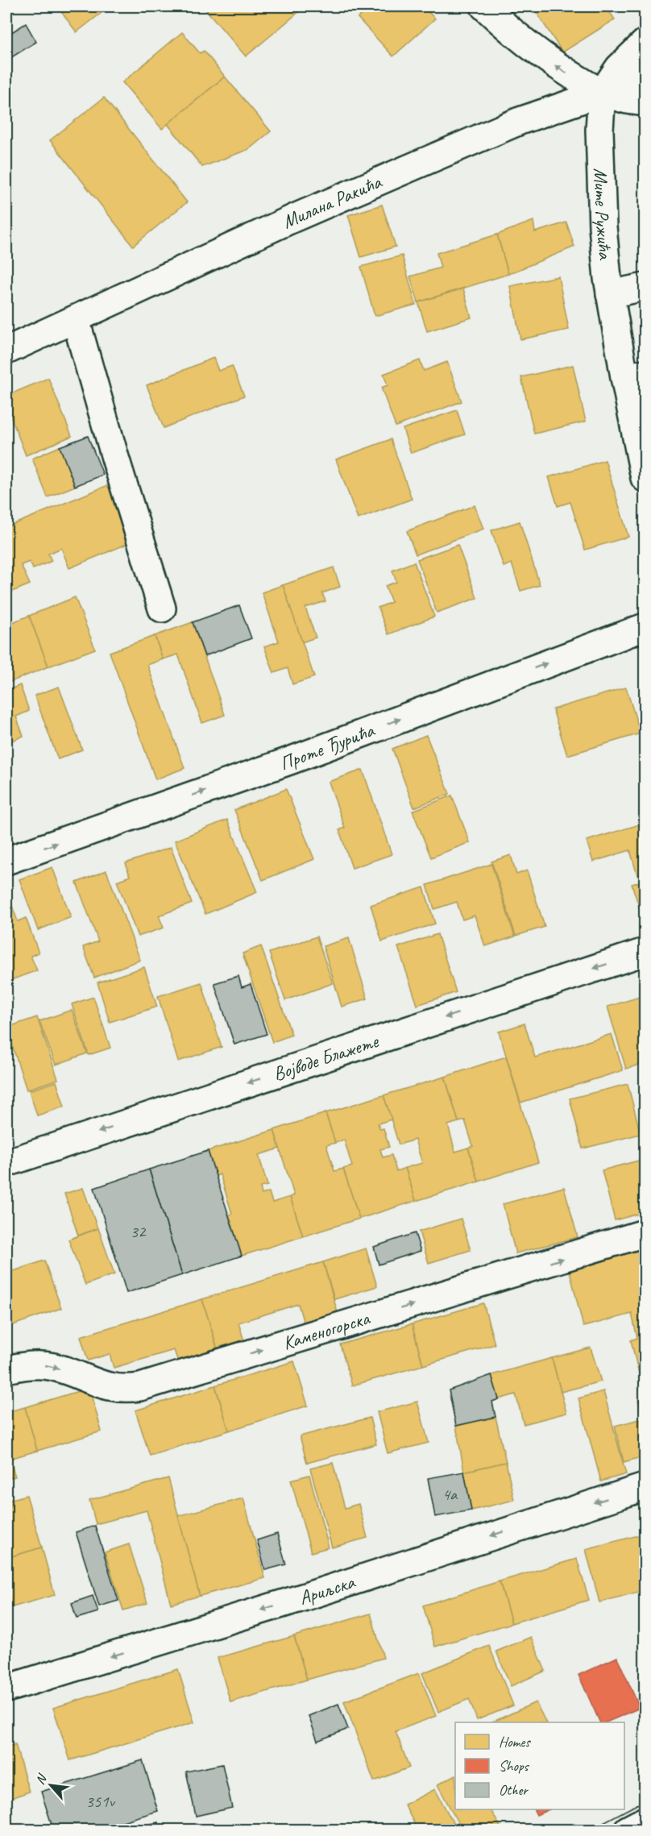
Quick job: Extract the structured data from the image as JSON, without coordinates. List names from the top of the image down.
{
  "streets": {
    "street": [
      "Милана Ракића",
      "Мите Ружића",
      "Проте Ђурића",
      "Војводе Блажете",
      "Каменогорска",
      "Ариљска"
    ]
  },
  "crossings": [
    ["Милана Ракића", "Мите Ружића"]
  ],
  "one_way": [
    "Проте Ђурића",
    "Војводе Блажете",
    "Каменогорска",
    "Ариљска"
  ],
  "house_numbers": ["32", "4a", "351v"],
  "legend": ["Homes", "Shops", "Other"],
  "north": "top left"
}
